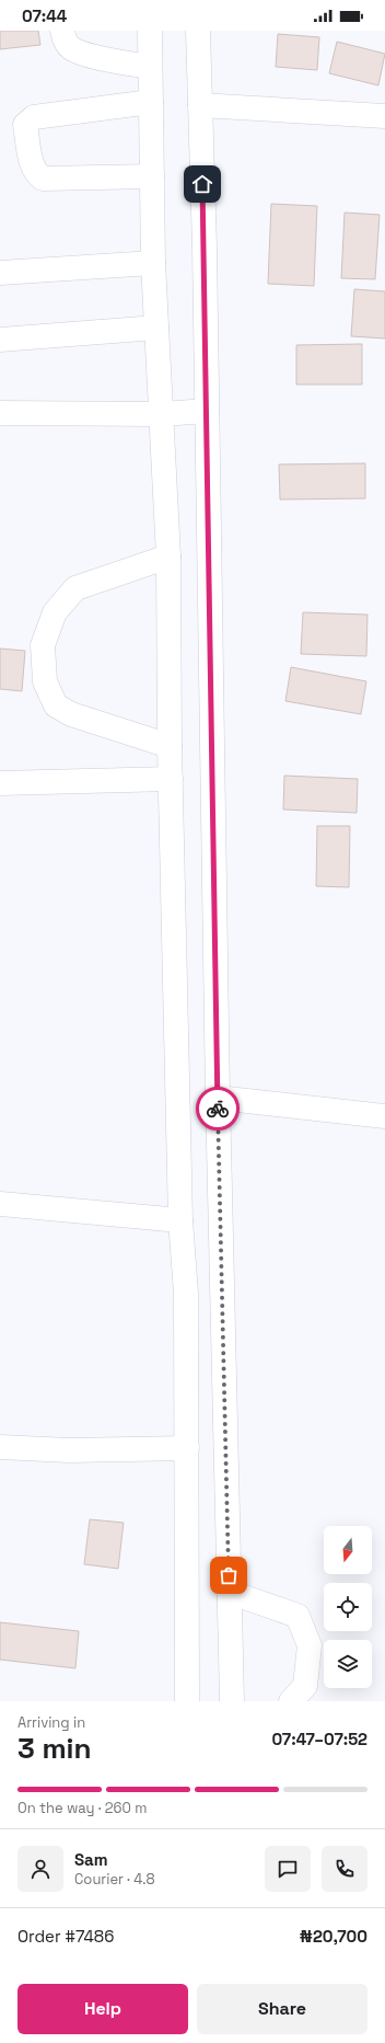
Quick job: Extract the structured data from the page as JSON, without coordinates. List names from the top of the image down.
{
  "north": "bottom",
  "page": {
    "status": "07:44",
    "heading": ["3 min", "Arriving in", "07:47–07:52"],
    "panel": [
      "Sam",
      "Courier · 4.8",
      "Order #7486",
      "₦20,700"
    ],
    "bar": "On the way · 260 m",
    "buttons": ["Help", "Share"]
  }
}
